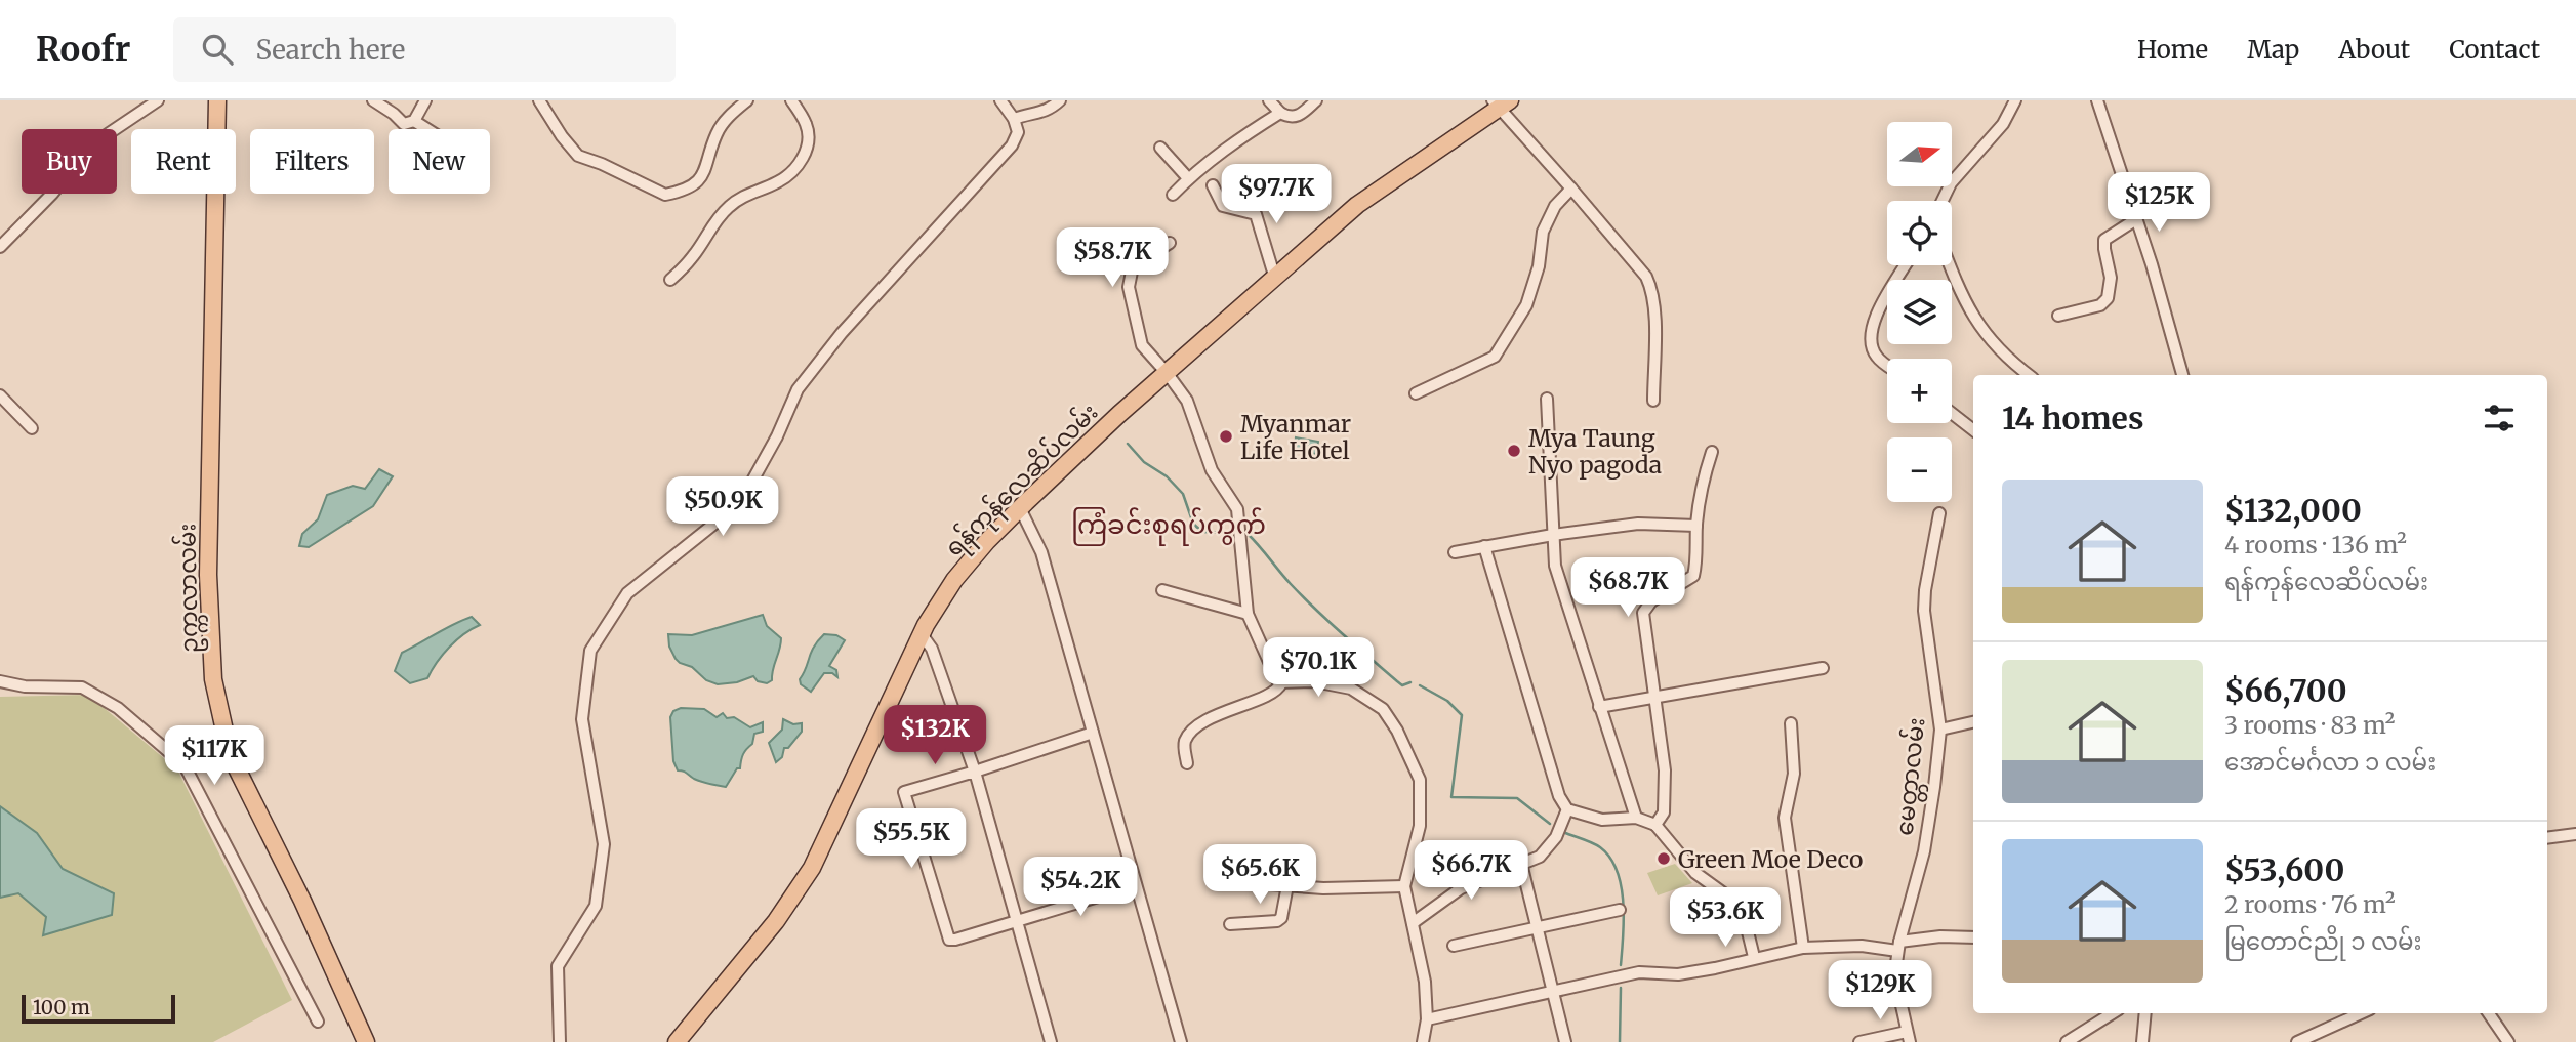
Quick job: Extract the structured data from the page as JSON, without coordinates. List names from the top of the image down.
{
  "streets": {
    "main road": ["ရန်ကုန်လေဆိပ်လမ်း", "ဥက္ကလာလမ်း"],
    "street": ["မေတ္တာလမ်း"]
  },
  "districts": ["ကြံခင်းစုရပ်ကွက်"],
  "places": ["Myanmar Life Hotel", "Mya Taung Nyo pagoda", "Green Moe Deco"],
  "scale_bar": "100 m",
  "north": "right",
  "page": {
    "header": "Roofr",
    "search": "Search here",
    "nav": [
      "Home",
      "Map",
      "About",
      "Contact"
    ],
    "map_buttons": ["+", "−"],
    "chip": [
      "Buy",
      "Rent",
      "Filters",
      "New"
    ],
    "price": [
      "$97.7K",
      "$125K",
      "$58.7K",
      "$50.9K",
      "$68.7K",
      "$70.1K",
      "$132K",
      "$117K",
      "$55.5K",
      "$66.7K",
      "$65.6K",
      "$54.2K",
      "$53.6K",
      "$129K"
    ],
    "heading": "14 homes",
    "list": [
      {
        "name": "$132,000",
        "note": "4 rooms · 136 m² · ရန်ကုန်လေဆိပ်လမ်း"
      },
      {
        "name": "$66,700",
        "note": "3 rooms · 83 m² · အောင်မင်္ဂလာ ၁ လမ်း"
      },
      {
        "name": "$53,600",
        "note": "2 rooms · 76 m² · မြတောင်ညို ၁ လမ်း"
      }
    ],
    "scale": "100 m"
  }
}
